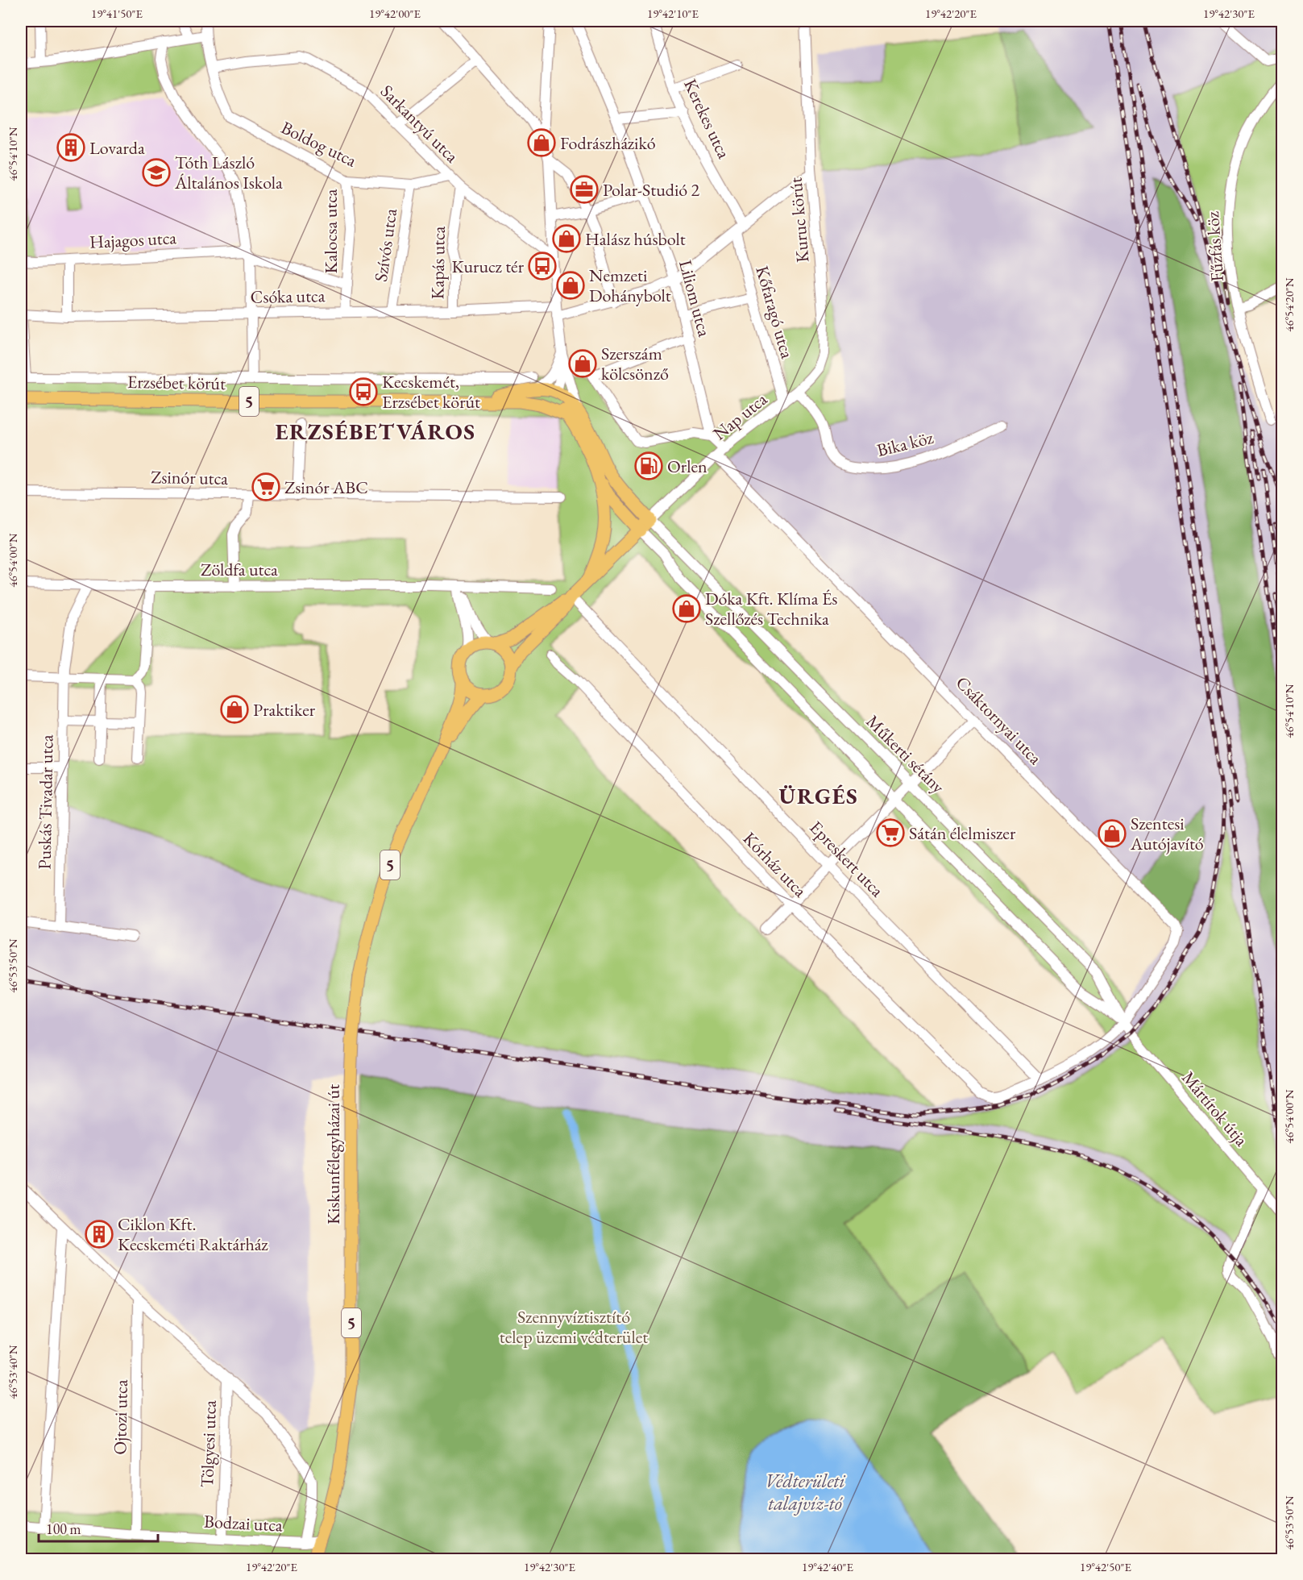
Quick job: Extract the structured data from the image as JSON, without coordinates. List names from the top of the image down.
{
  "streets": {
    "main road": ["Erzsébet körút", "5", "Kiskunfélegyházai út"],
    "street": [
      "Kerekes utca",
      "Sarkantyú utca",
      "Boldog utca",
      "Kuruc körút",
      "Kalocsa utca",
      "Hajagos utca",
      "Szívós utca",
      "Fűzfás köz",
      "Kapás utca",
      "Csóka utca",
      "Liliom utca",
      "Kőfaragó utca",
      "Nap utca",
      "Bika köz",
      "Zsinór utca",
      "Zöldfa utca",
      "Csáktornyai utca",
      "Műkerti sétány",
      "Puskás Tivadar utca",
      "Epreskert utca",
      "Kórház utca",
      "Mártírok útja",
      "Ojtozi utca",
      "Tölgyesi utca",
      "Bodzai utca"
    ]
  },
  "crossings": [
    ["Kerekes utca", "Csóka utca"],
    ["Kerekes utca", "Kőfaragó utca"],
    ["Sarkantyú utca", "Boldog utca"],
    ["Sarkantyú utca", "Kapás utca"],
    ["Boldog utca", "Kalocsa utca"],
    ["Boldog utca", "Szívós utca"],
    ["Kuruc körút", "Csóka utca"],
    ["Kuruc körút", "Kőfaragó utca"],
    ["Kuruc körút", "Nap utca"],
    ["Kuruc körút", "Bika köz"],
    ["Kalocsa utca", "Hajagos utca"],
    ["Kalocsa utca", "Csóka utca"],
    ["Szívós utca", "Csóka utca"],
    ["Kapás utca", "Csóka utca"],
    ["Csóka utca", "Liliom utca"],
    ["Csóka utca", "Kőfaragó utca"],
    ["Kőfaragó utca", "Nap utca"],
    ["Erzsébet körút", "5"],
    ["5", "Műkerti sétány"],
    ["5", "Epreskert utca"],
    ["5", "Kiskunfélegyházai út"],
    ["Nap utca", "Csáktornyai utca"],
    ["Zöldfa utca", "Puskás Tivadar utca"],
    ["Csáktornyai utca", "Műkerti sétány"],
    ["Csáktornyai utca", "Mártírok útja"],
    ["Műkerti sétány", "Mártírok útja"],
    ["Epreskert utca", "Kórház utca"],
    ["Kiskunfélegyházai út", "Bodzai utca"],
    ["Ojtozi utca", "Bodzai utca"],
    ["Tölgyesi utca", "Bodzai utca"]
  ],
  "districts": ["ERZSÉBETVÁROS", "ÜRGÉS"],
  "water": ["Védterületi talajvíz-tó"],
  "parks": ["Szennyvíztisztító telep üzemi védterület"],
  "places": {
    "shop": [
      "Fodrászházikó",
      "Halász húsbolt",
      "Nemzeti Dohánybolt",
      "Szerszám kölcsönző",
      "Dóka Kft. Klíma És Szellőzés Technika",
      "Praktiker",
      "Szentesi Autójavító"
    ],
    "building": ["Lovarda", "Ciklon Kft. Kecskeméti Raktárház"],
    "school or university": ["Tóth László Általános Iskola"],
    "office": ["Polar-Studió 2"],
    "bus stop": ["Kurucz tér", "Kecskemét, Erzsébet körút"],
    "fuel station": ["Orlen"],
    "supermarket": ["Zsinór ABC", "Sátán élelmiszer"]
  },
  "scale_bar": "100 m",
  "coordinates": [
    "19°41'50\"E",
    "19°42'00\"E",
    "19°42'10\"E",
    "19°42'20\"E",
    "19°42'30\"E",
    "46°54'10\"N",
    "46°54'20\"N",
    "46°54'00\"N",
    "46°53'50\"N",
    "46°53'40\"N",
    "19°42'40\"E",
    "19°42'50\"E"
  ]
}
